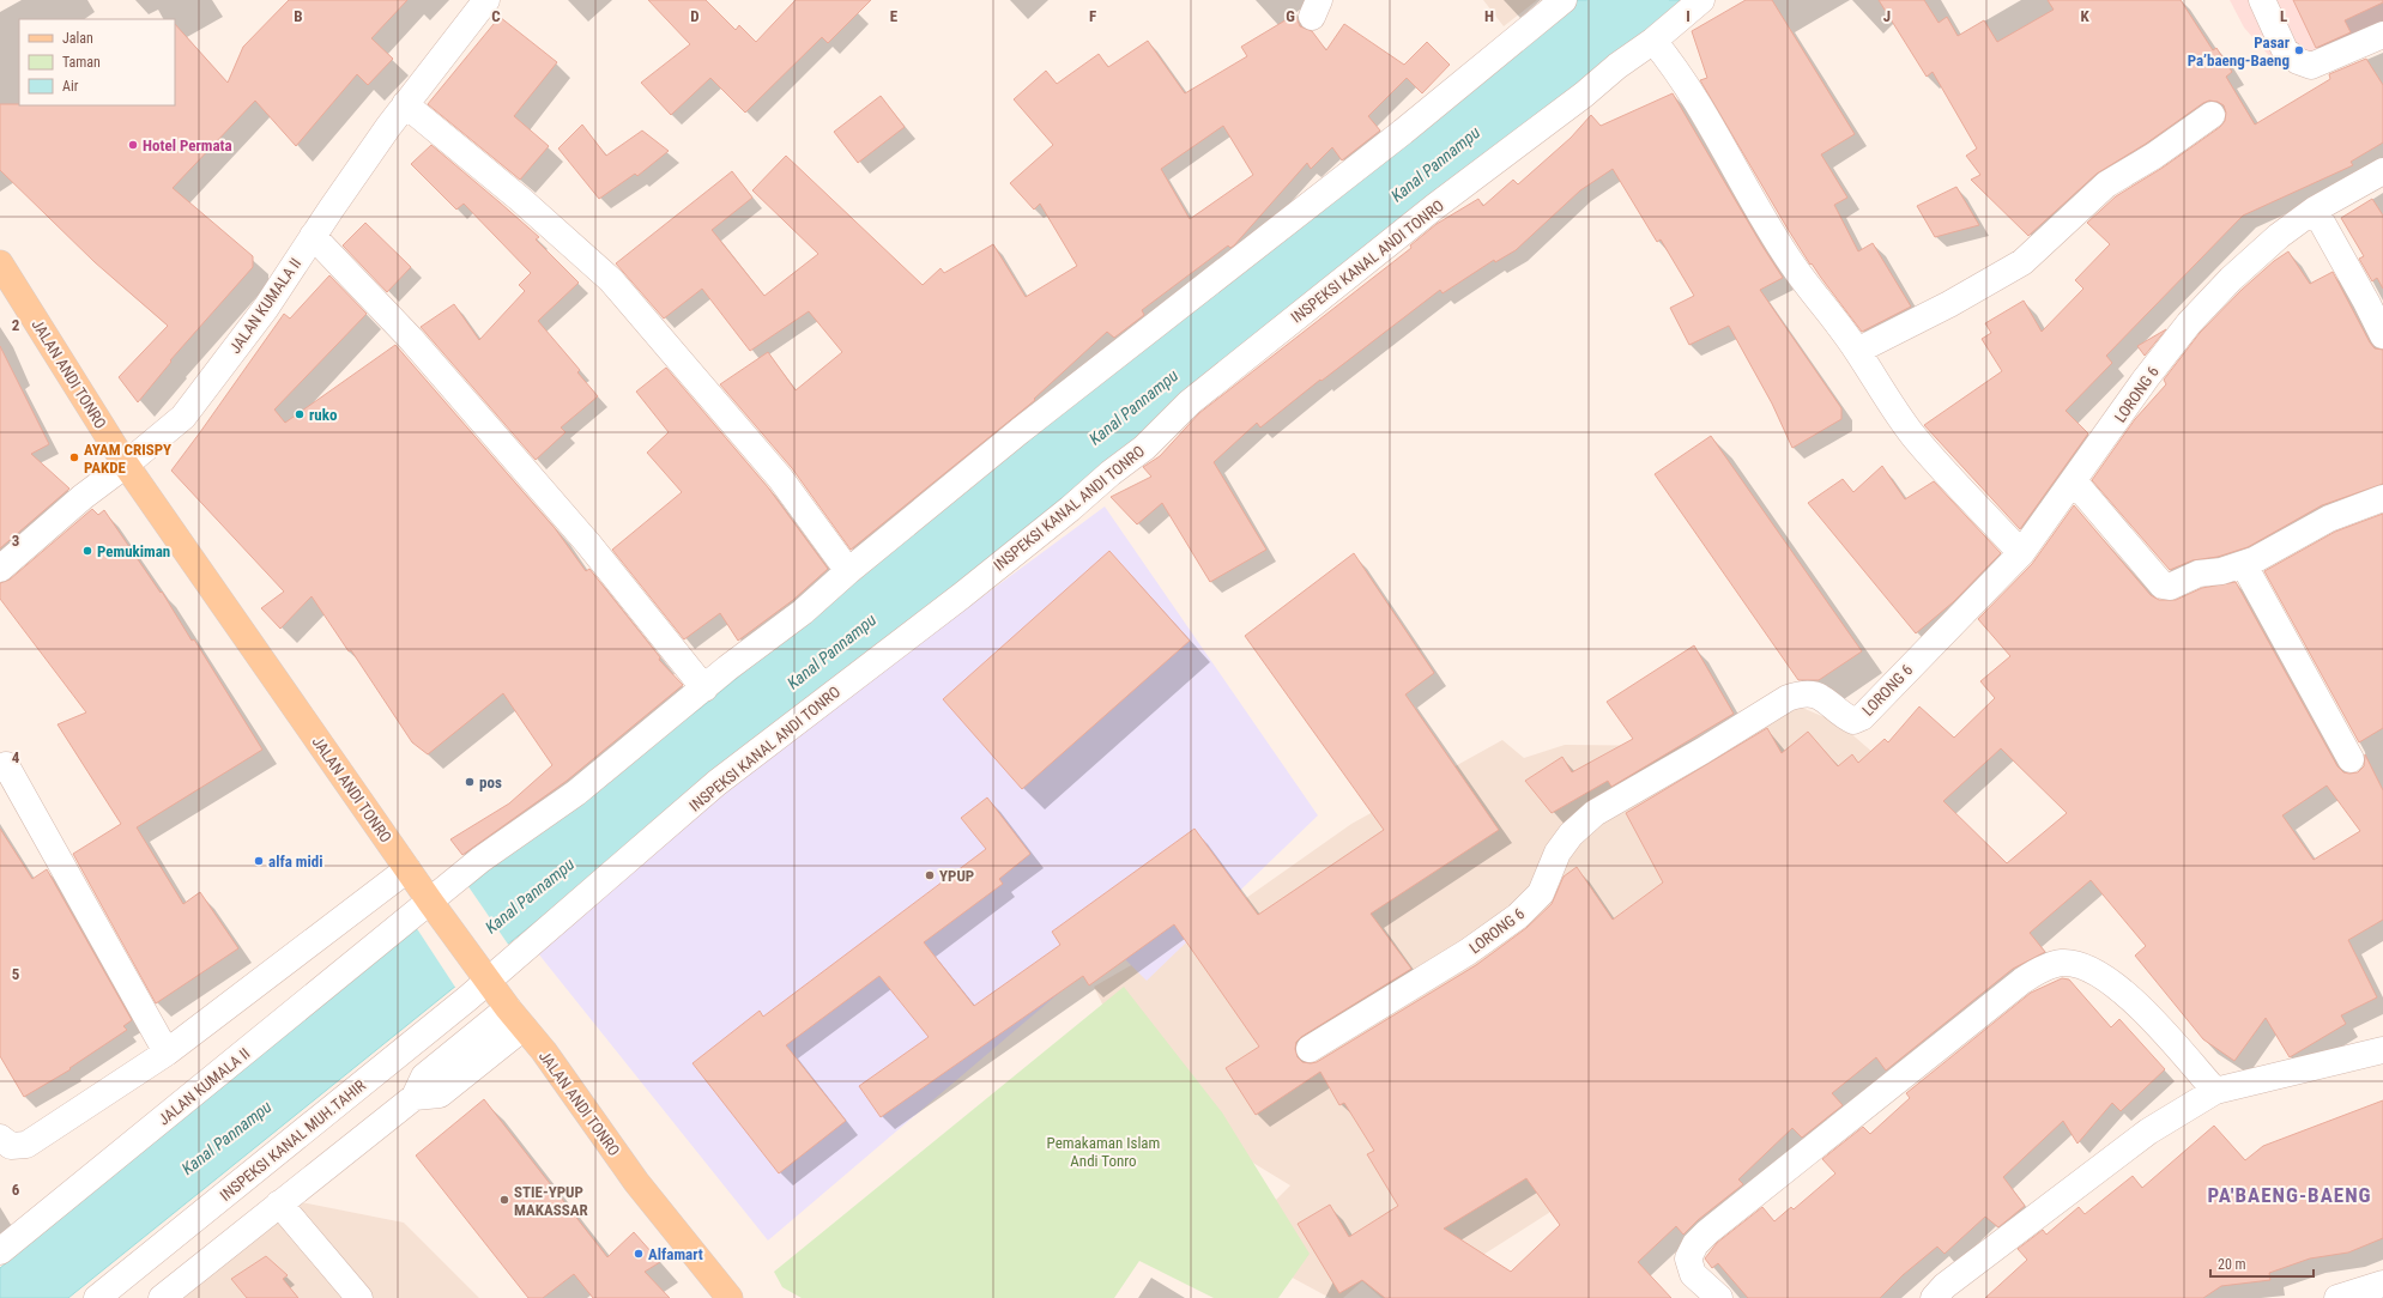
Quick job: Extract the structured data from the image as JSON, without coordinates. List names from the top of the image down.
{
  "streets": {
    "main road": ["JALAN ANDI TONRO"],
    "street": [
      "INSPEKSI KANAL ANDI TONRO",
      "JALAN KUMALA II",
      "LORONG 6",
      "INSPEKSI KANAL MUH.TAHIR"
    ]
  },
  "crossings": [
    ["INSPEKSI KANAL ANDI TONRO", "JALAN ANDI TONRO"],
    ["INSPEKSI KANAL ANDI TONRO", "INSPEKSI KANAL MUH.TAHIR"],
    ["JALAN KUMALA II", "JALAN ANDI TONRO"],
    ["JALAN ANDI TONRO", "INSPEKSI KANAL MUH.TAHIR"]
  ],
  "districts": ["PA'BAENG-BAENG"],
  "water": ["Kanal Pannampu"],
  "parks": ["Pemakaman Islam Andi Tonro"],
  "places": [
    "Pasar Paʼbaeng-Baeng",
    "Hotel Permata",
    "ruko",
    "AYAM CRISPY PAKDE",
    "Pemukiman",
    "pos",
    "alfa midi",
    "YPUP",
    "STIE-YPUP MAKASSAR",
    "Alfamart"
  ],
  "legend": ["Jalan", "Taman", "Air"],
  "scale_bar": "20 m",
  "grid": {
    "columns": [
      "B",
      "C",
      "D",
      "E",
      "F",
      "G",
      "H",
      "I",
      "J",
      "K",
      "L"
    ],
    "rows": [
      "2",
      "3",
      "4",
      "5",
      "6"
    ]
  }
}
